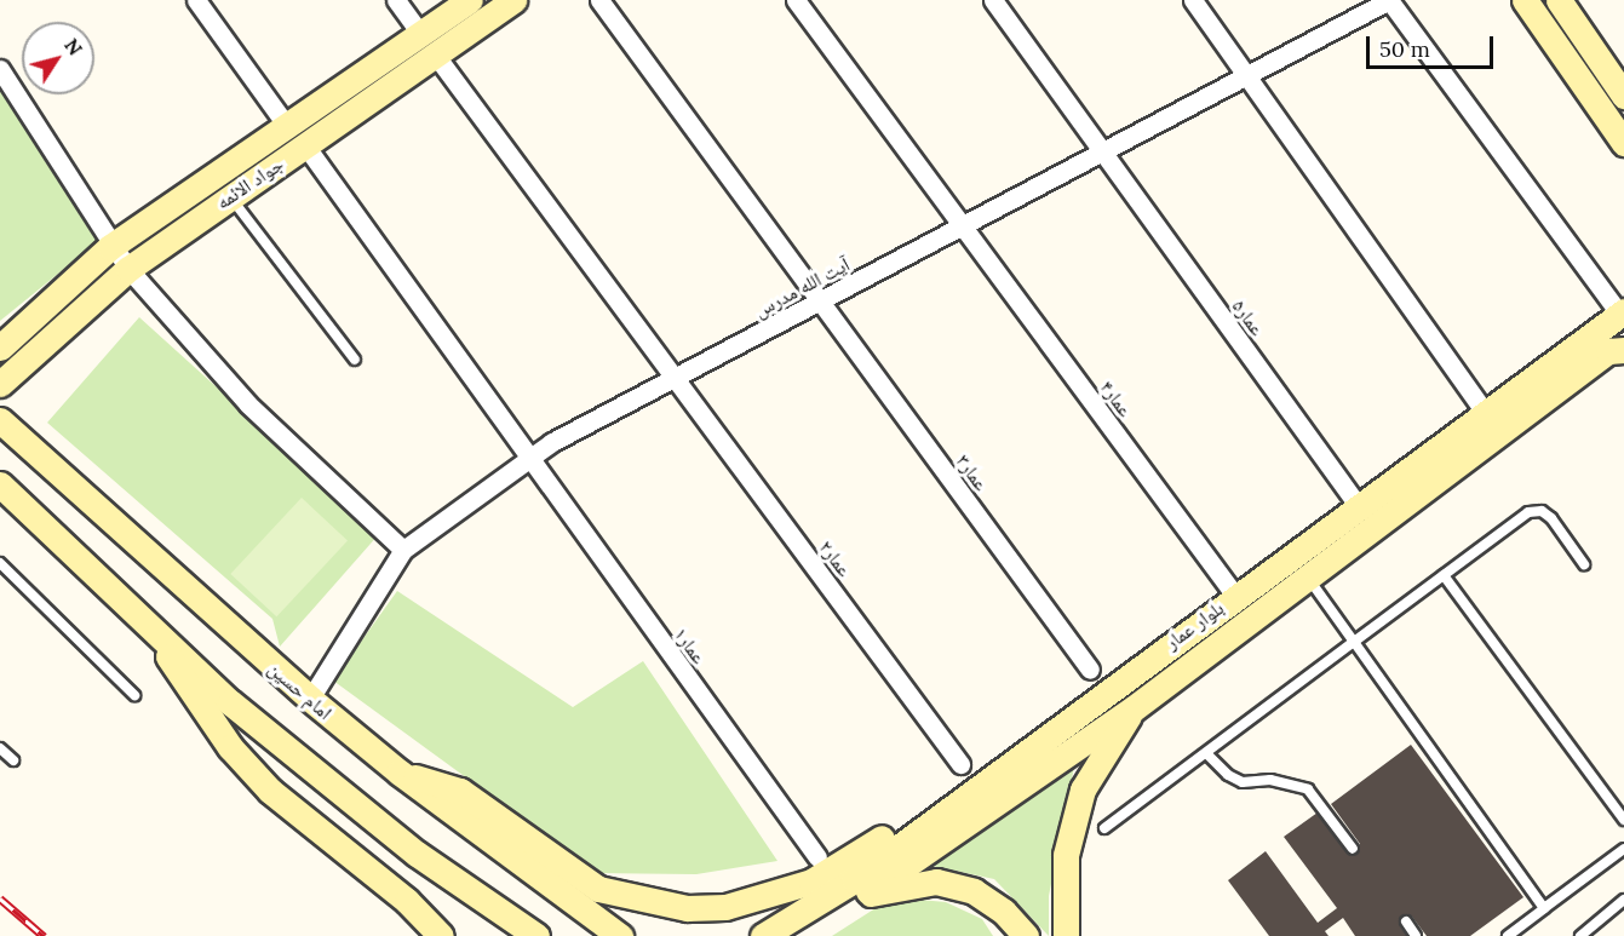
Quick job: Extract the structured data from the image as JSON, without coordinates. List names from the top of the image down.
{
  "streets": {
    "main road": ["جواد الائمه", "بلوار عمار", "امام حسین"],
    "street": [
      "آیت الله مدرس",
      "عمار۵",
      "عمار۴",
      "عمار۳",
      "عمار۲",
      "عمار۱"
    ]
  },
  "crossings": [
    ["جواد الائمه", "عمار۲"],
    ["جواد الائمه", "عمار۱"],
    ["آیت الله مدرس", "عمار۵"],
    ["آیت الله مدرس", "عمار۴"],
    ["آیت الله مدرس", "عمار۳"],
    ["آیت الله مدرس", "عمار۲"],
    ["آیت الله مدرس", "عمار۱"],
    ["آیت الله مدرس", "امام حسین"],
    ["عمار۵", "بلوار عمار"],
    ["عمار۴", "بلوار عمار"]
  ],
  "scale_bar": "50 m",
  "north": "top right"
}
